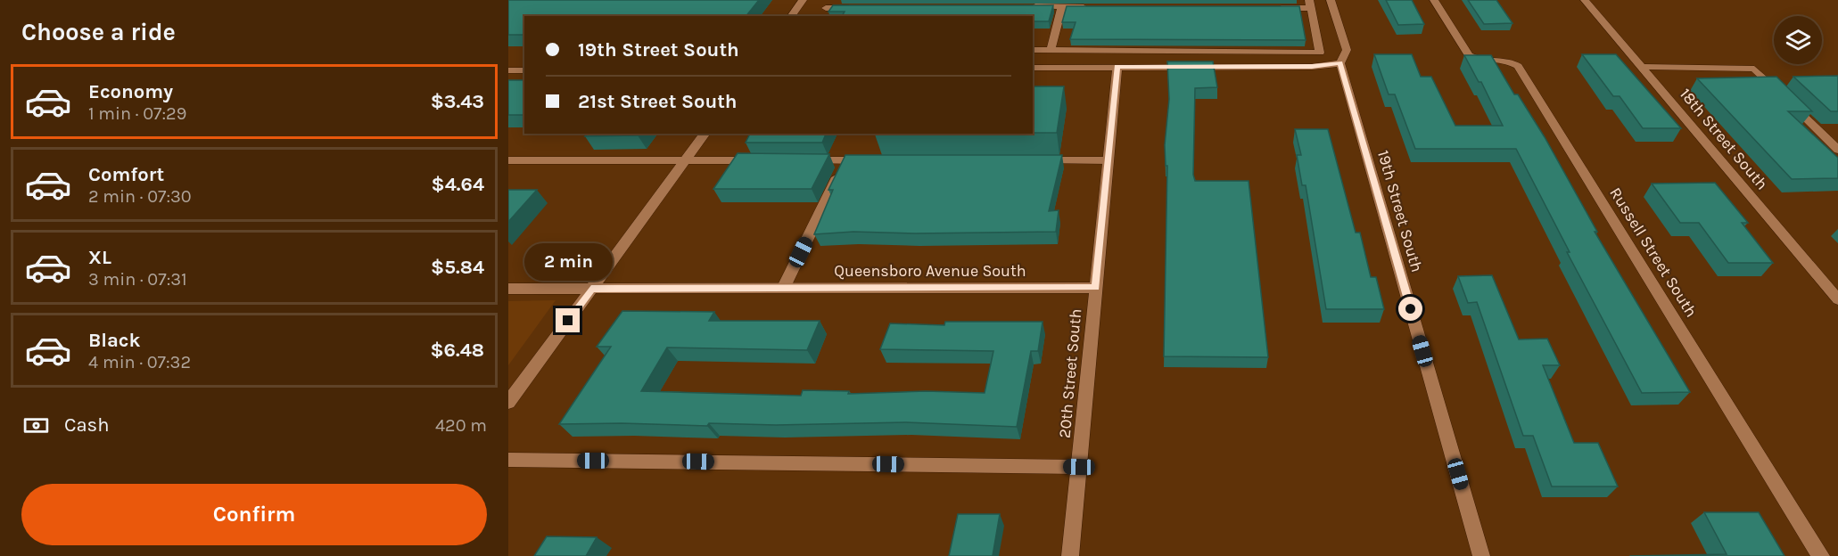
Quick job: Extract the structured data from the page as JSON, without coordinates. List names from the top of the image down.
{
  "streets": {
    "street": [
      "18th Street South",
      "19th Street South",
      "Russell Street South",
      "Queensboro Avenue South",
      "20th Street South"
    ]
  },
  "crossings": [
    ["Queensboro Avenue South", "20th Street South"]
  ],
  "page": {
    "heading": "Choose a ride",
    "banner": ["19th Street South", "21st Street South"],
    "list": [
      {
        "name": "Economy",
        "note": "1 min · 07:29",
        "value": "$3.43"
      },
      {
        "name": "Comfort",
        "note": "2 min · 07:30",
        "value": "$4.64"
      },
      {
        "name": "XL",
        "note": "3 min · 07:31",
        "value": "$5.84"
      },
      {
        "name": "Black",
        "note": "4 min · 07:32",
        "value": "$6.48"
      }
    ],
    "bubble": "2 min",
    "pay": ["Cash", "420 m"],
    "buttons": "Confirm"
  }
}
